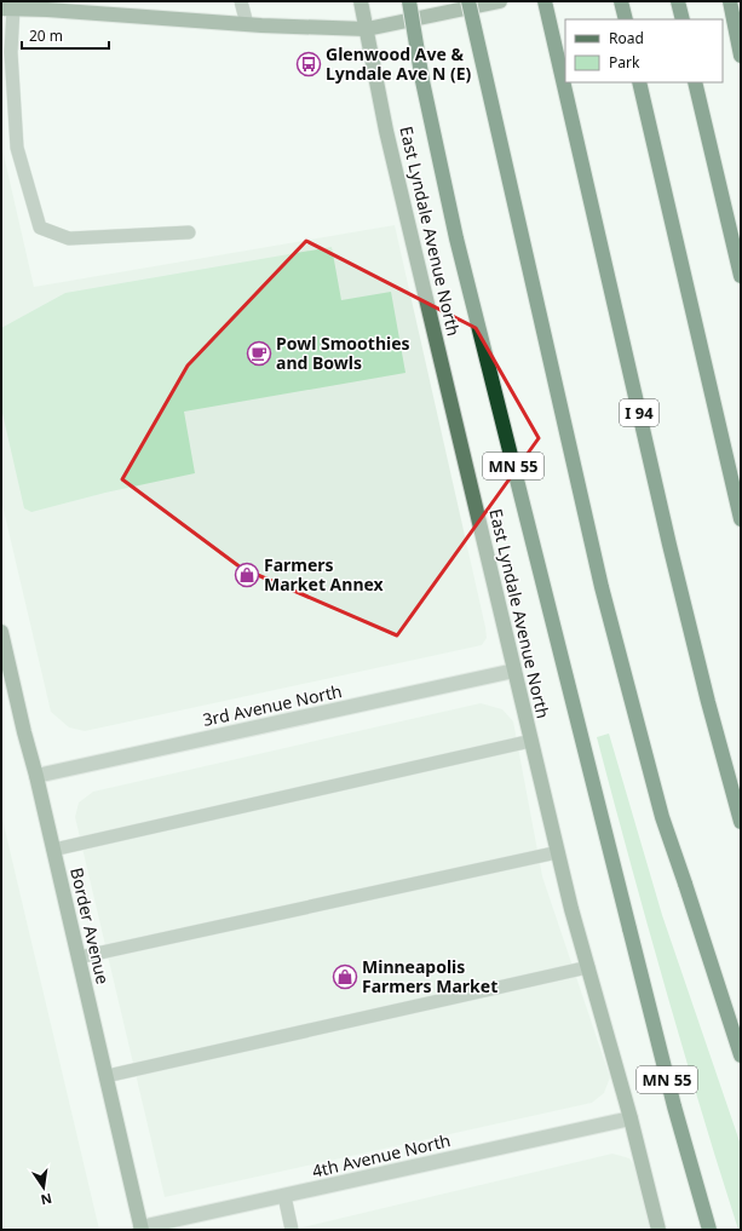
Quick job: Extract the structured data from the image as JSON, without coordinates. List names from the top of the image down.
{
  "streets": {
    "highway": ["I 94", "MN 55"],
    "main road": ["East Lyndale Avenue North", "Border Avenue"],
    "street": ["3rd Avenue North", "4th Avenue North"]
  },
  "crossings": [
    ["East Lyndale Avenue North", "3rd Avenue North"],
    ["East Lyndale Avenue North", "4th Avenue North"],
    ["3rd Avenue North", "Border Avenue"],
    ["Border Avenue", "4th Avenue North"]
  ],
  "places": {
    "bus stop": ["Glenwood Ave & Lyndale Ave N (E)"],
    "cafe": ["Powl Smoothies and Bowls"],
    "shop": ["Farmers Market Annex", "Minneapolis Farmers Market"]
  },
  "legend": ["Road", "Park"],
  "scale_bar": "20 m",
  "north": "bottom"
}
